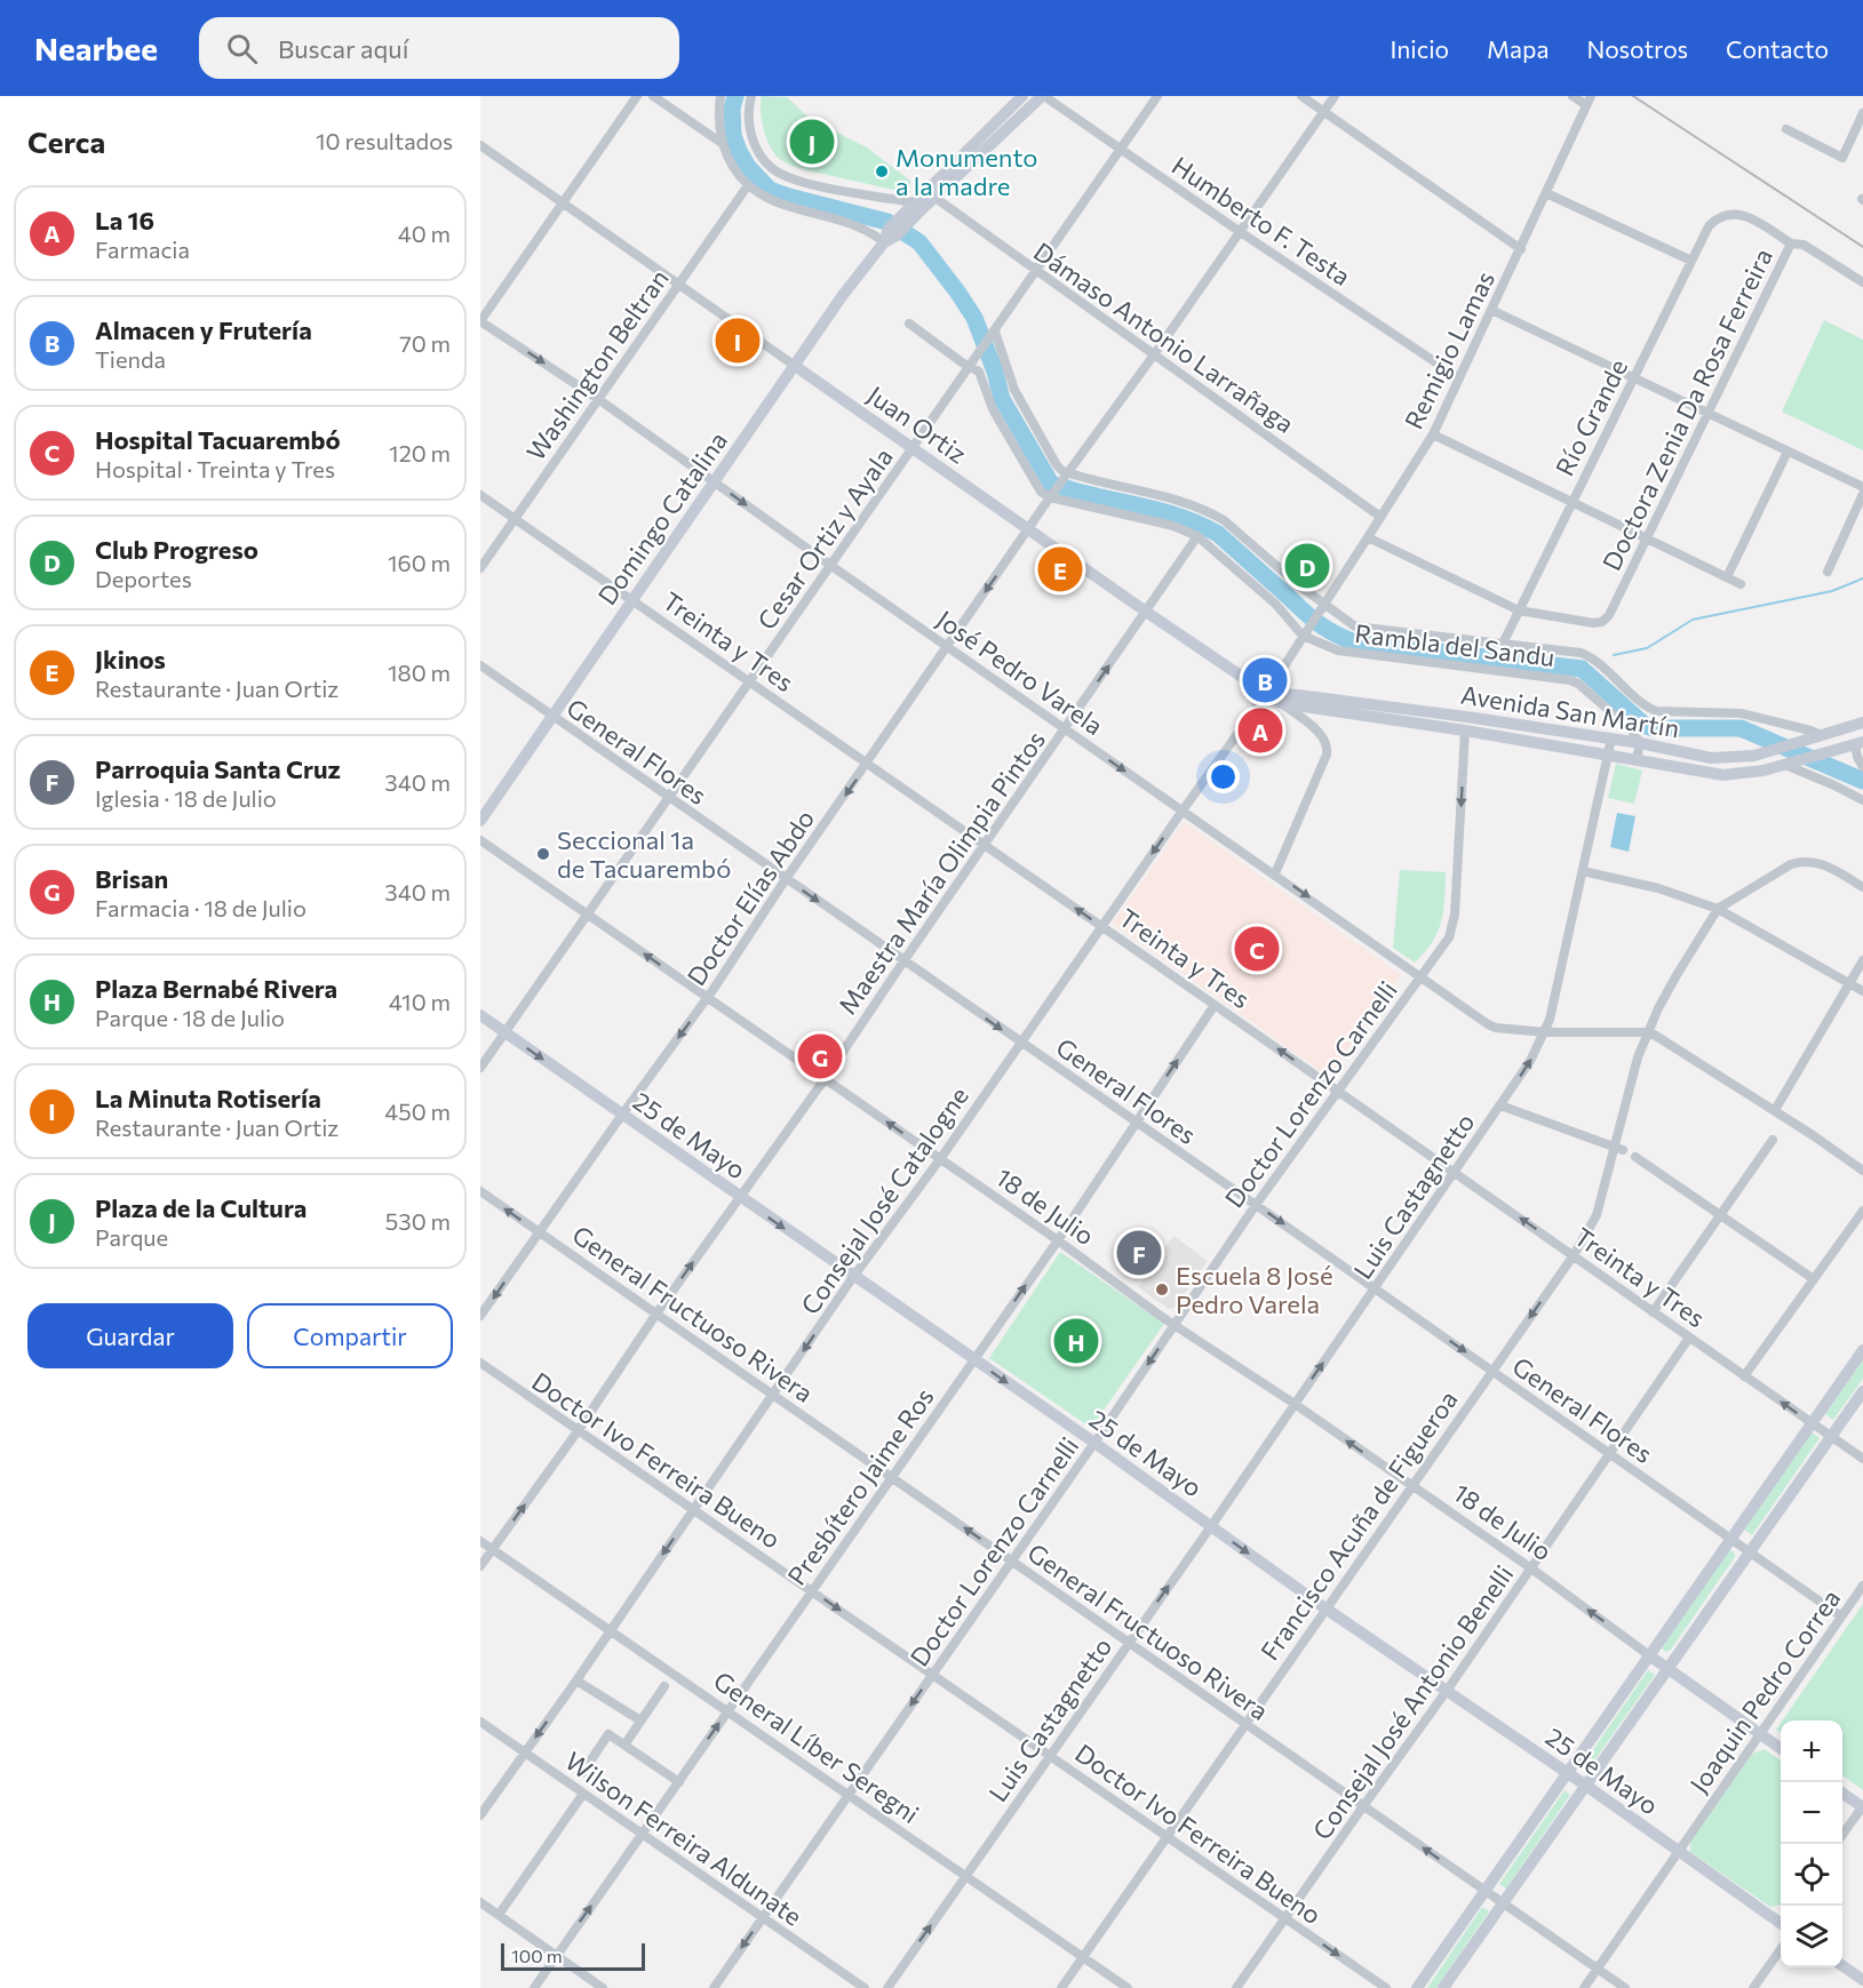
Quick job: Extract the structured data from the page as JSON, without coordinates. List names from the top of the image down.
{
  "streets": {
    "street": [
      "Humberto F. Testa",
      "Dámaso Antonio Larrañaga",
      "Remigio Lamas",
      "Washington Beltran",
      "Doctora Zenia Da Rosa Ferreira",
      "Río Grande",
      "Juan Ortiz",
      "Domingo Catalina",
      "Cesar Ortiz y Ayala",
      "Treinta y Tres",
      "Rambla del Sandu",
      "José Pedro Varela",
      "Avenida San Martín",
      "General Flores",
      "Maestra María Olimpia Pintos",
      "Doctor Elías Abdo",
      "Doctor Lorenzo Carnelli",
      "25 de Mayo",
      "Luis Castagnetto",
      "Consejal José Catalogne",
      "18 de Julio",
      "General Fructuoso Rivera",
      "Doctor Ivo Ferreira Bueno",
      "Presbítero Jaime Ros",
      "Francisco Acuña de Figueroa",
      "Joaquin Pedro Correa",
      "Consejal José Antonio Benelli",
      "General Líber Seregni",
      "Wilson Ferreira Aldunate"
    ]
  },
  "crossings": [
    ["Humberto F. Testa", "Remigio Lamas"],
    ["Humberto F. Testa", "Cesar Ortiz y Ayala"],
    ["Humberto F. Testa", "Doctor Elías Abdo"],
    ["Dámaso Antonio Larrañaga", "Remigio Lamas"],
    ["Dámaso Antonio Larrañaga", "Cesar Ortiz y Ayala"],
    ["Dámaso Antonio Larrañaga", "Doctor Elías Abdo"],
    ["Remigio Lamas", "Consejal José Catalogne"],
    ["Washington Beltran", "Juan Ortiz"],
    ["Washington Beltran", "Treinta y Tres"],
    ["Washington Beltran", "José Pedro Varela"],
    ["Doctora Zenia Da Rosa Ferreira", "Río Grande"],
    ["Juan Ortiz", "Domingo Catalina"],
    ["Juan Ortiz", "Cesar Ortiz y Ayala"],
    ["Juan Ortiz", "José Pedro Varela"],
    ["Juan Ortiz", "Avenida San Martín"],
    ["Juan Ortiz", "Maestra María Olimpia Pintos"],
    ["Juan Ortiz", "Doctor Elías Abdo"],
    ["Juan Ortiz", "Consejal José Catalogne"],
    ["Domingo Catalina", "Treinta y Tres"],
    ["Domingo Catalina", "José Pedro Varela"],
    ["Domingo Catalina", "General Flores"],
    ["Cesar Ortiz y Ayala", "Treinta y Tres"],
    ["Cesar Ortiz y Ayala", "José Pedro Varela"],
    ["Cesar Ortiz y Ayala", "General Flores"],
    ["Cesar Ortiz y Ayala", "25 de Mayo"],
    ["Cesar Ortiz y Ayala", "18 de Julio"],
    ["Treinta y Tres", "Maestra María Olimpia Pintos"],
    ["Treinta y Tres", "Doctor Elías Abdo"],
    ["Treinta y Tres", "Doctor Lorenzo Carnelli"],
    ["Treinta y Tres", "Luis Castagnetto"],
    ["Treinta y Tres", "Consejal José Catalogne"],
    ["Treinta y Tres", "Presbítero Jaime Ros"],
    ["Treinta y Tres", "Francisco Acuña de Figueroa"],
    ["Treinta y Tres", "Consejal José Antonio Benelli"],
    ["Rambla del Sandu", "Avenida San Martín"],
    ["Rambla del Sandu", "Maestra María Olimpia Pintos"],
    ["Rambla del Sandu", "Doctor Elías Abdo"],
    ["Rambla del Sandu", "Consejal José Catalogne"],
    ["José Pedro Varela", "Maestra María Olimpia Pintos"],
    ["José Pedro Varela", "Doctor Elías Abdo"],
    ["José Pedro Varela", "Doctor Lorenzo Carnelli"],
    ["José Pedro Varela", "Luis Castagnetto"],
    ["José Pedro Varela", "Consejal José Catalogne"],
    ["José Pedro Varela", "Francisco Acuña de Figueroa"],
    ["Avenida San Martín", "Doctor Lorenzo Carnelli"],
    ["Avenida San Martín", "Luis Castagnetto"],
    ["Avenida San Martín", "Consejal José Catalogne"],
    ["General Flores", "Maestra María Olimpia Pintos"],
    ["General Flores", "Doctor Elías Abdo"],
    ["General Flores", "Doctor Lorenzo Carnelli"],
    ["General Flores", "Luis Castagnetto"],
    ["General Flores", "Consejal José Catalogne"],
    ["General Flores", "Presbítero Jaime Ros"],
    ["General Flores", "Francisco Acuña de Figueroa"],
    ["General Flores", "Joaquin Pedro Correa"],
    ["General Flores", "Consejal José Antonio Benelli"],
    ["Maestra María Olimpia Pintos", "25 de Mayo"],
    ["Maestra María Olimpia Pintos", "18 de Julio"],
    ["Maestra María Olimpia Pintos", "General Fructuoso Rivera"],
    ["Maestra María Olimpia Pintos", "Doctor Ivo Ferreira Bueno"],
    ["Maestra María Olimpia Pintos", "General Líber Seregni"],
    ["Doctor Elías Abdo", "25 de Mayo"],
    ["Doctor Elías Abdo", "18 de Julio"],
    ["Doctor Elías Abdo", "General Fructuoso Rivera"],
    ["Doctor Lorenzo Carnelli", "25 de Mayo"],
    ["Doctor Lorenzo Carnelli", "18 de Julio"],
    ["Doctor Lorenzo Carnelli", "General Fructuoso Rivera"],
    ["Doctor Lorenzo Carnelli", "Doctor Ivo Ferreira Bueno"],
    ["Doctor Lorenzo Carnelli", "General Líber Seregni"],
    ["Doctor Lorenzo Carnelli", "Wilson Ferreira Aldunate"],
    ["25 de Mayo", "Luis Castagnetto"],
    ["25 de Mayo", "Consejal José Catalogne"],
    ["25 de Mayo", "Presbítero Jaime Ros"],
    ["25 de Mayo", "Francisco Acuña de Figueroa"],
    ["25 de Mayo", "Joaquin Pedro Correa"],
    ["25 de Mayo", "Consejal José Antonio Benelli"],
    ["Luis Castagnetto", "18 de Julio"],
    ["Luis Castagnetto", "General Fructuoso Rivera"],
    ["Luis Castagnetto", "Doctor Ivo Ferreira Bueno"],
    ["Luis Castagnetto", "General Líber Seregni"],
    ["Consejal José Catalogne", "18 de Julio"],
    ["Consejal José Catalogne", "General Fructuoso Rivera"],
    ["Consejal José Catalogne", "Doctor Ivo Ferreira Bueno"],
    ["Consejal José Catalogne", "General Líber Seregni"],
    ["Consejal José Catalogne", "Wilson Ferreira Aldunate"],
    ["18 de Julio", "Presbítero Jaime Ros"],
    ["18 de Julio", "Francisco Acuña de Figueroa"],
    ["18 de Julio", "Joaquin Pedro Correa"],
    ["18 de Julio", "Consejal José Antonio Benelli"],
    ["General Fructuoso Rivera", "Presbítero Jaime Ros"],
    ["General Fructuoso Rivera", "Francisco Acuña de Figueroa"],
    ["General Fructuoso Rivera", "Joaquin Pedro Correa"],
    ["General Fructuoso Rivera", "Consejal José Antonio Benelli"],
    ["Doctor Ivo Ferreira Bueno", "Presbítero Jaime Ros"],
    ["Doctor Ivo Ferreira Bueno", "Francisco Acuña de Figueroa"],
    ["Doctor Ivo Ferreira Bueno", "Consejal José Antonio Benelli"],
    ["Presbítero Jaime Ros", "General Líber Seregni"],
    ["Presbítero Jaime Ros", "Wilson Ferreira Aldunate"],
    ["Francisco Acuña de Figueroa", "General Líber Seregni"]
  ],
  "one_way": [
    "José Pedro Varela",
    "Doctor Elías Abdo",
    "Doctor Lorenzo Carnelli",
    "25 de Mayo",
    "Consejal José Catalogne",
    "18 de Julio"
  ],
  "places": ["Monumento a la madre", "Seccional 1a de Tacuarembó", "Escuela 8 José Pedro Varela"],
  "scale_bar": "100 m",
  "page": {
    "header": "Nearbee",
    "search": "Buscar aquí",
    "nav": [
      "Inicio",
      "Mapa",
      "Nosotros",
      "Contacto"
    ],
    "heading": ["Cerca", "10 resultados"],
    "pins": [
      "J",
      "I",
      "D",
      "E",
      "B",
      "A",
      "C",
      "G",
      "F",
      "H"
    ],
    "list": [
      {
        "mark": "A",
        "name": "La 16",
        "note": "Farmacia",
        "value": "40 m"
      },
      {
        "mark": "B",
        "name": "Almacen y Frutería",
        "note": "Tienda",
        "value": "70 m"
      },
      {
        "mark": "C",
        "name": "Hospital Tacuarembó",
        "note": "Hospital · Treinta y Tres",
        "value": "120 m"
      },
      {
        "mark": "D",
        "name": "Club Progreso",
        "note": "Deportes",
        "value": "160 m"
      },
      {
        "mark": "E",
        "name": "Jkinos",
        "note": "Restaurante · Juan Ortiz",
        "value": "180 m"
      },
      {
        "mark": "F",
        "name": "Parroquia Santa Cruz",
        "note": "Iglesia · 18 de Julio",
        "value": "340 m"
      },
      {
        "mark": "G",
        "name": "Brisan",
        "note": "Farmacia · 18 de Julio",
        "value": "340 m"
      },
      {
        "mark": "H",
        "name": "Plaza Bernabé Rivera",
        "note": "Parque · 18 de Julio",
        "value": "410 m"
      },
      {
        "mark": "I",
        "name": "La Minuta Rotisería",
        "note": "Restaurante · Juan Ortiz",
        "value": "450 m"
      },
      {
        "mark": "J",
        "name": "Plaza de la Cultura",
        "note": "Parque",
        "value": "530 m"
      }
    ],
    "buttons": ["Guardar", "Compartir"],
    "map_buttons": ["+", "−"],
    "scale": "100 m"
  }
}
